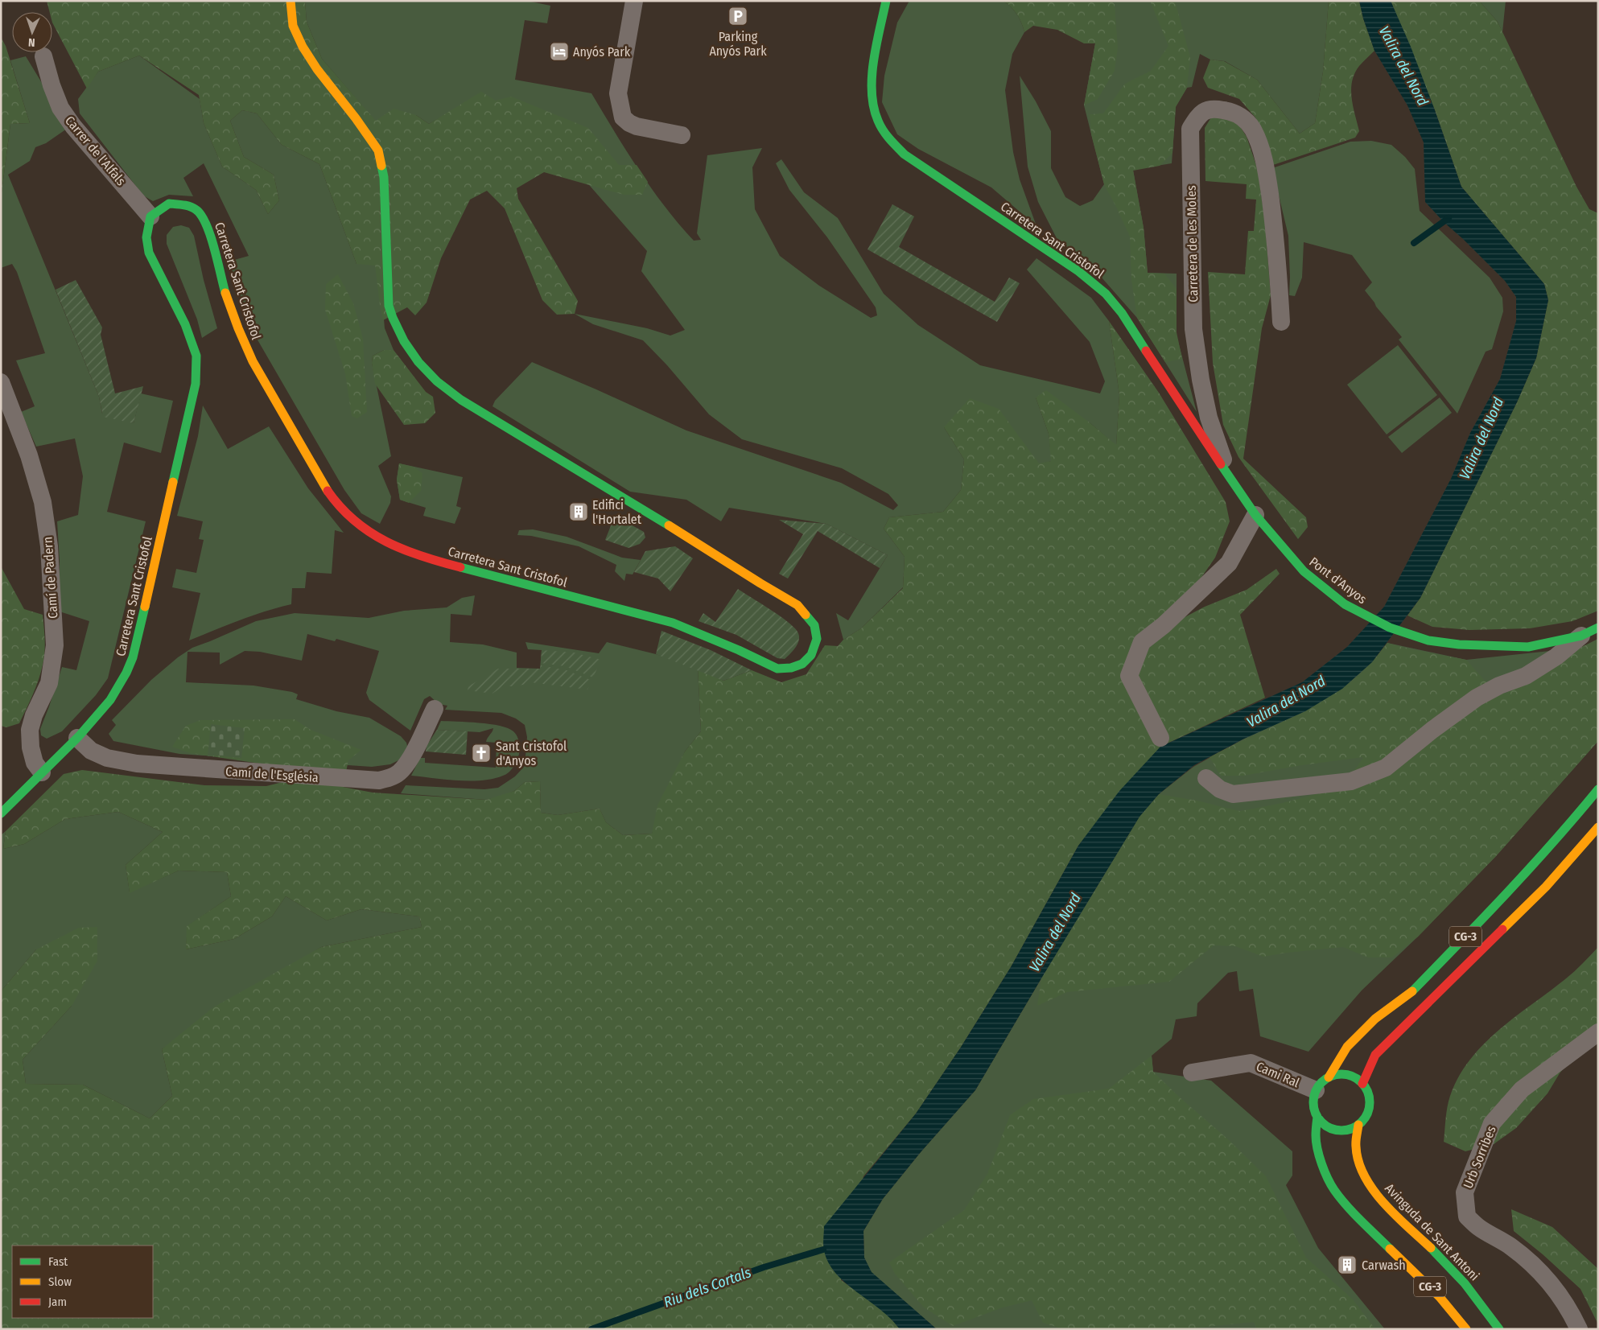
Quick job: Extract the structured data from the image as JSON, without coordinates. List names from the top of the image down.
{
  "streets": {
    "main road": [
      "Carretera Sant Cristofol",
      "Pont d'Anyos",
      "CG-3",
      "Avinguda de Sant Antoni"
    ],
    "street": [
      "Carrer de l'Alfals",
      "Carretera de les Moles",
      "Camí de Padern",
      "Camí de l'Església",
      "Cami Ral",
      "Urb Sorribes"
    ]
  },
  "crossings": [
    ["Carrer de l'Alfals", "Carretera Sant Cristofol"],
    ["Carretera Sant Cristofol", "Carretera de les Moles"],
    ["Carretera Sant Cristofol", "Camí de Padern"],
    ["Carretera Sant Cristofol", "Pont d'Anyos"],
    ["Carretera Sant Cristofol", "Camí de l'Església"],
    ["CG-3", "Cami Ral"],
    ["CG-3", "Avinguda de Sant Antoni"],
    ["Cami Ral", "Avinguda de Sant Antoni"]
  ],
  "water": ["Valira del Nord", "Riu dels Cortals"],
  "places": {
    "parking": ["Parking Anyós Park"],
    "hotel": ["Anyós Park"],
    "building": ["Edifici l'Hortalet", "Carwash"],
    "church": ["Sant Cristofol d'Anyos"]
  },
  "legend": ["Fast", "Slow", "Jam"],
  "north": "bottom"
}
